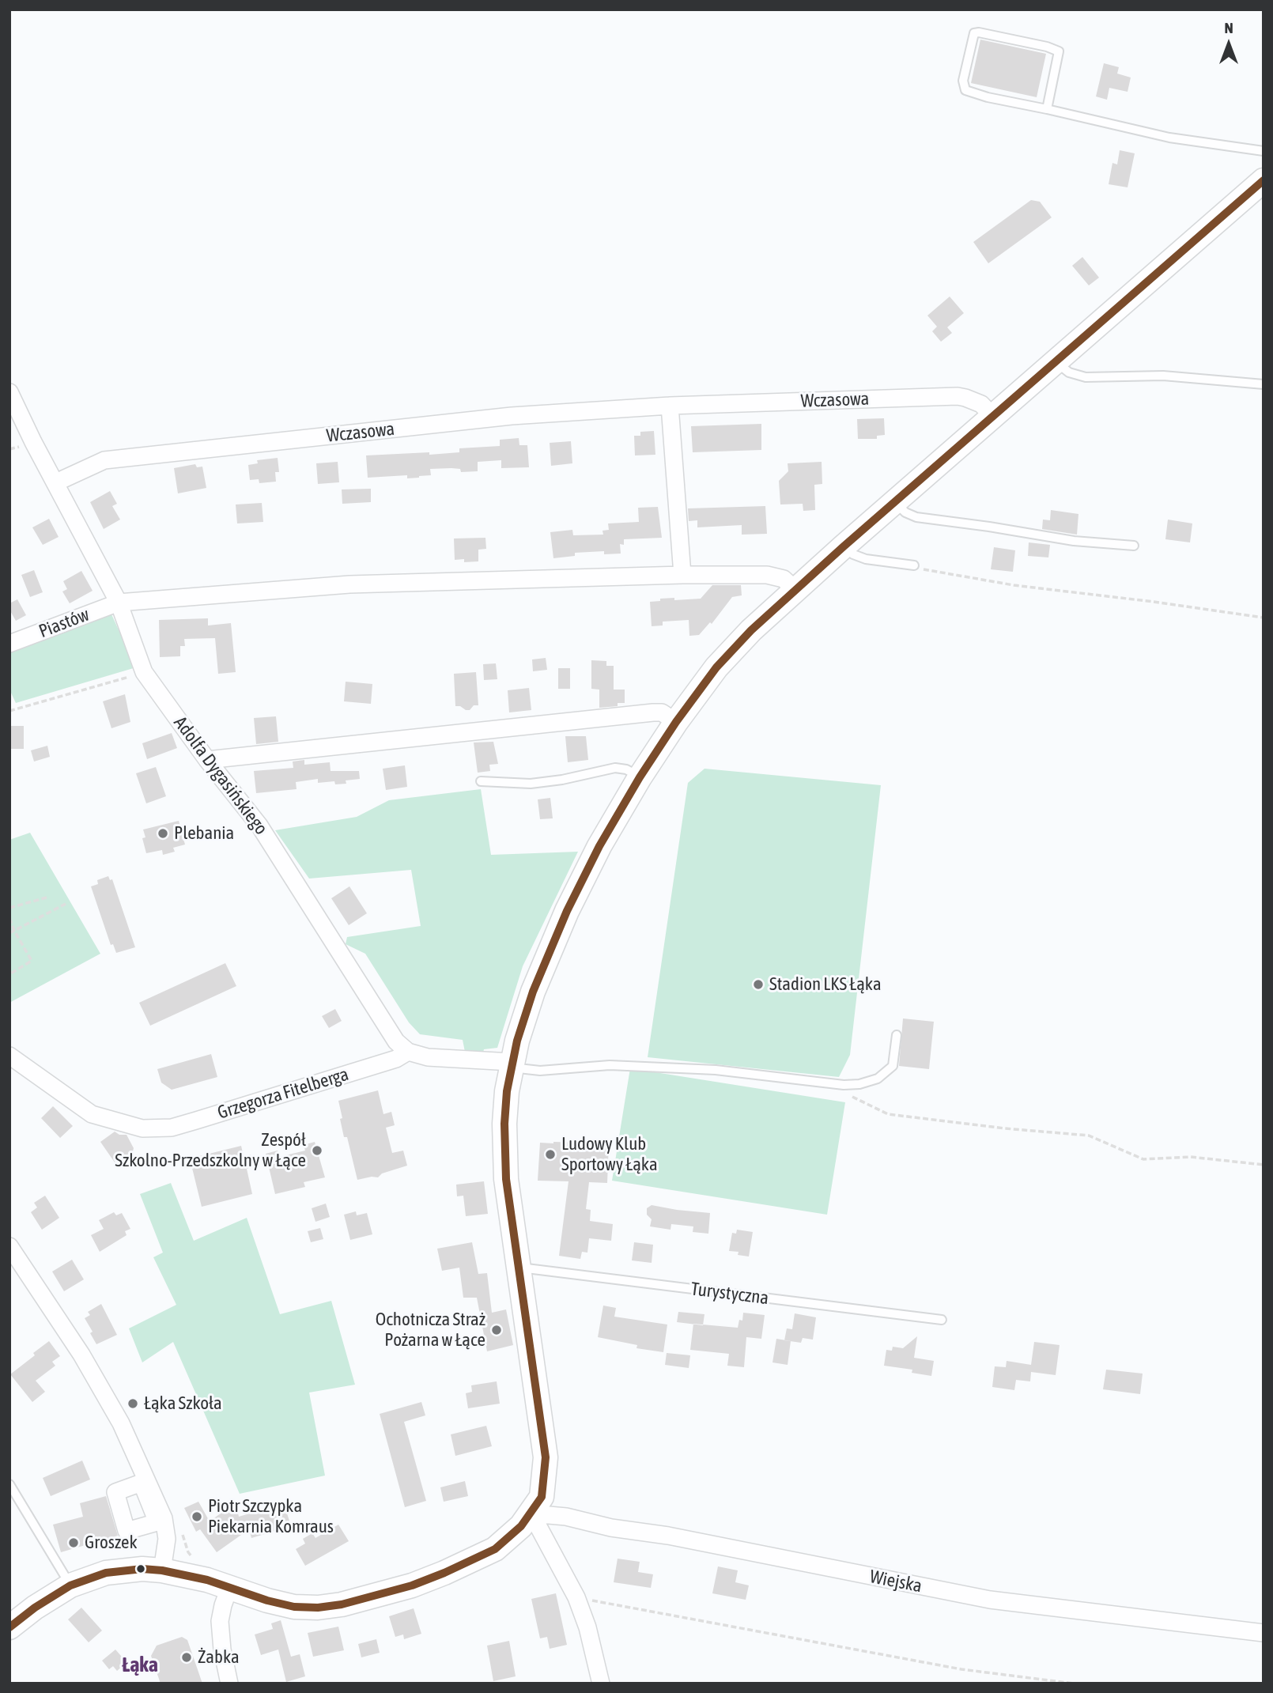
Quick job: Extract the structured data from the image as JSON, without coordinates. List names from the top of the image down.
{
  "streets": {
    "street": [
      "Wczasowa",
      "Piastów",
      "Adolfa Dygasińskiego",
      "Grzegorza Fitelberga",
      "Wiejska"
    ],
    "lane": ["Turystyczna"]
  },
  "crossings": [
    ["Wczasowa", "Adolfa Dygasińskiego"],
    ["Piastów", "Adolfa Dygasińskiego"],
    ["Adolfa Dygasińskiego", "Grzegorza Fitelberga"]
  ],
  "districts": ["Łąka"],
  "places": [
    "Plebania",
    "Stadion LKS Łąka",
    "Zespół Szkolno-Przedszkolny w Łące",
    "Ludowy Klub Sportowy Łąka",
    "Ochotnicza Straż Pożarna w Łące",
    "Łąka Szkoła",
    "Piotr Szczypka Piekarnia Komraus",
    "Groszek",
    "Żabka"
  ],
  "north": "top"
}
